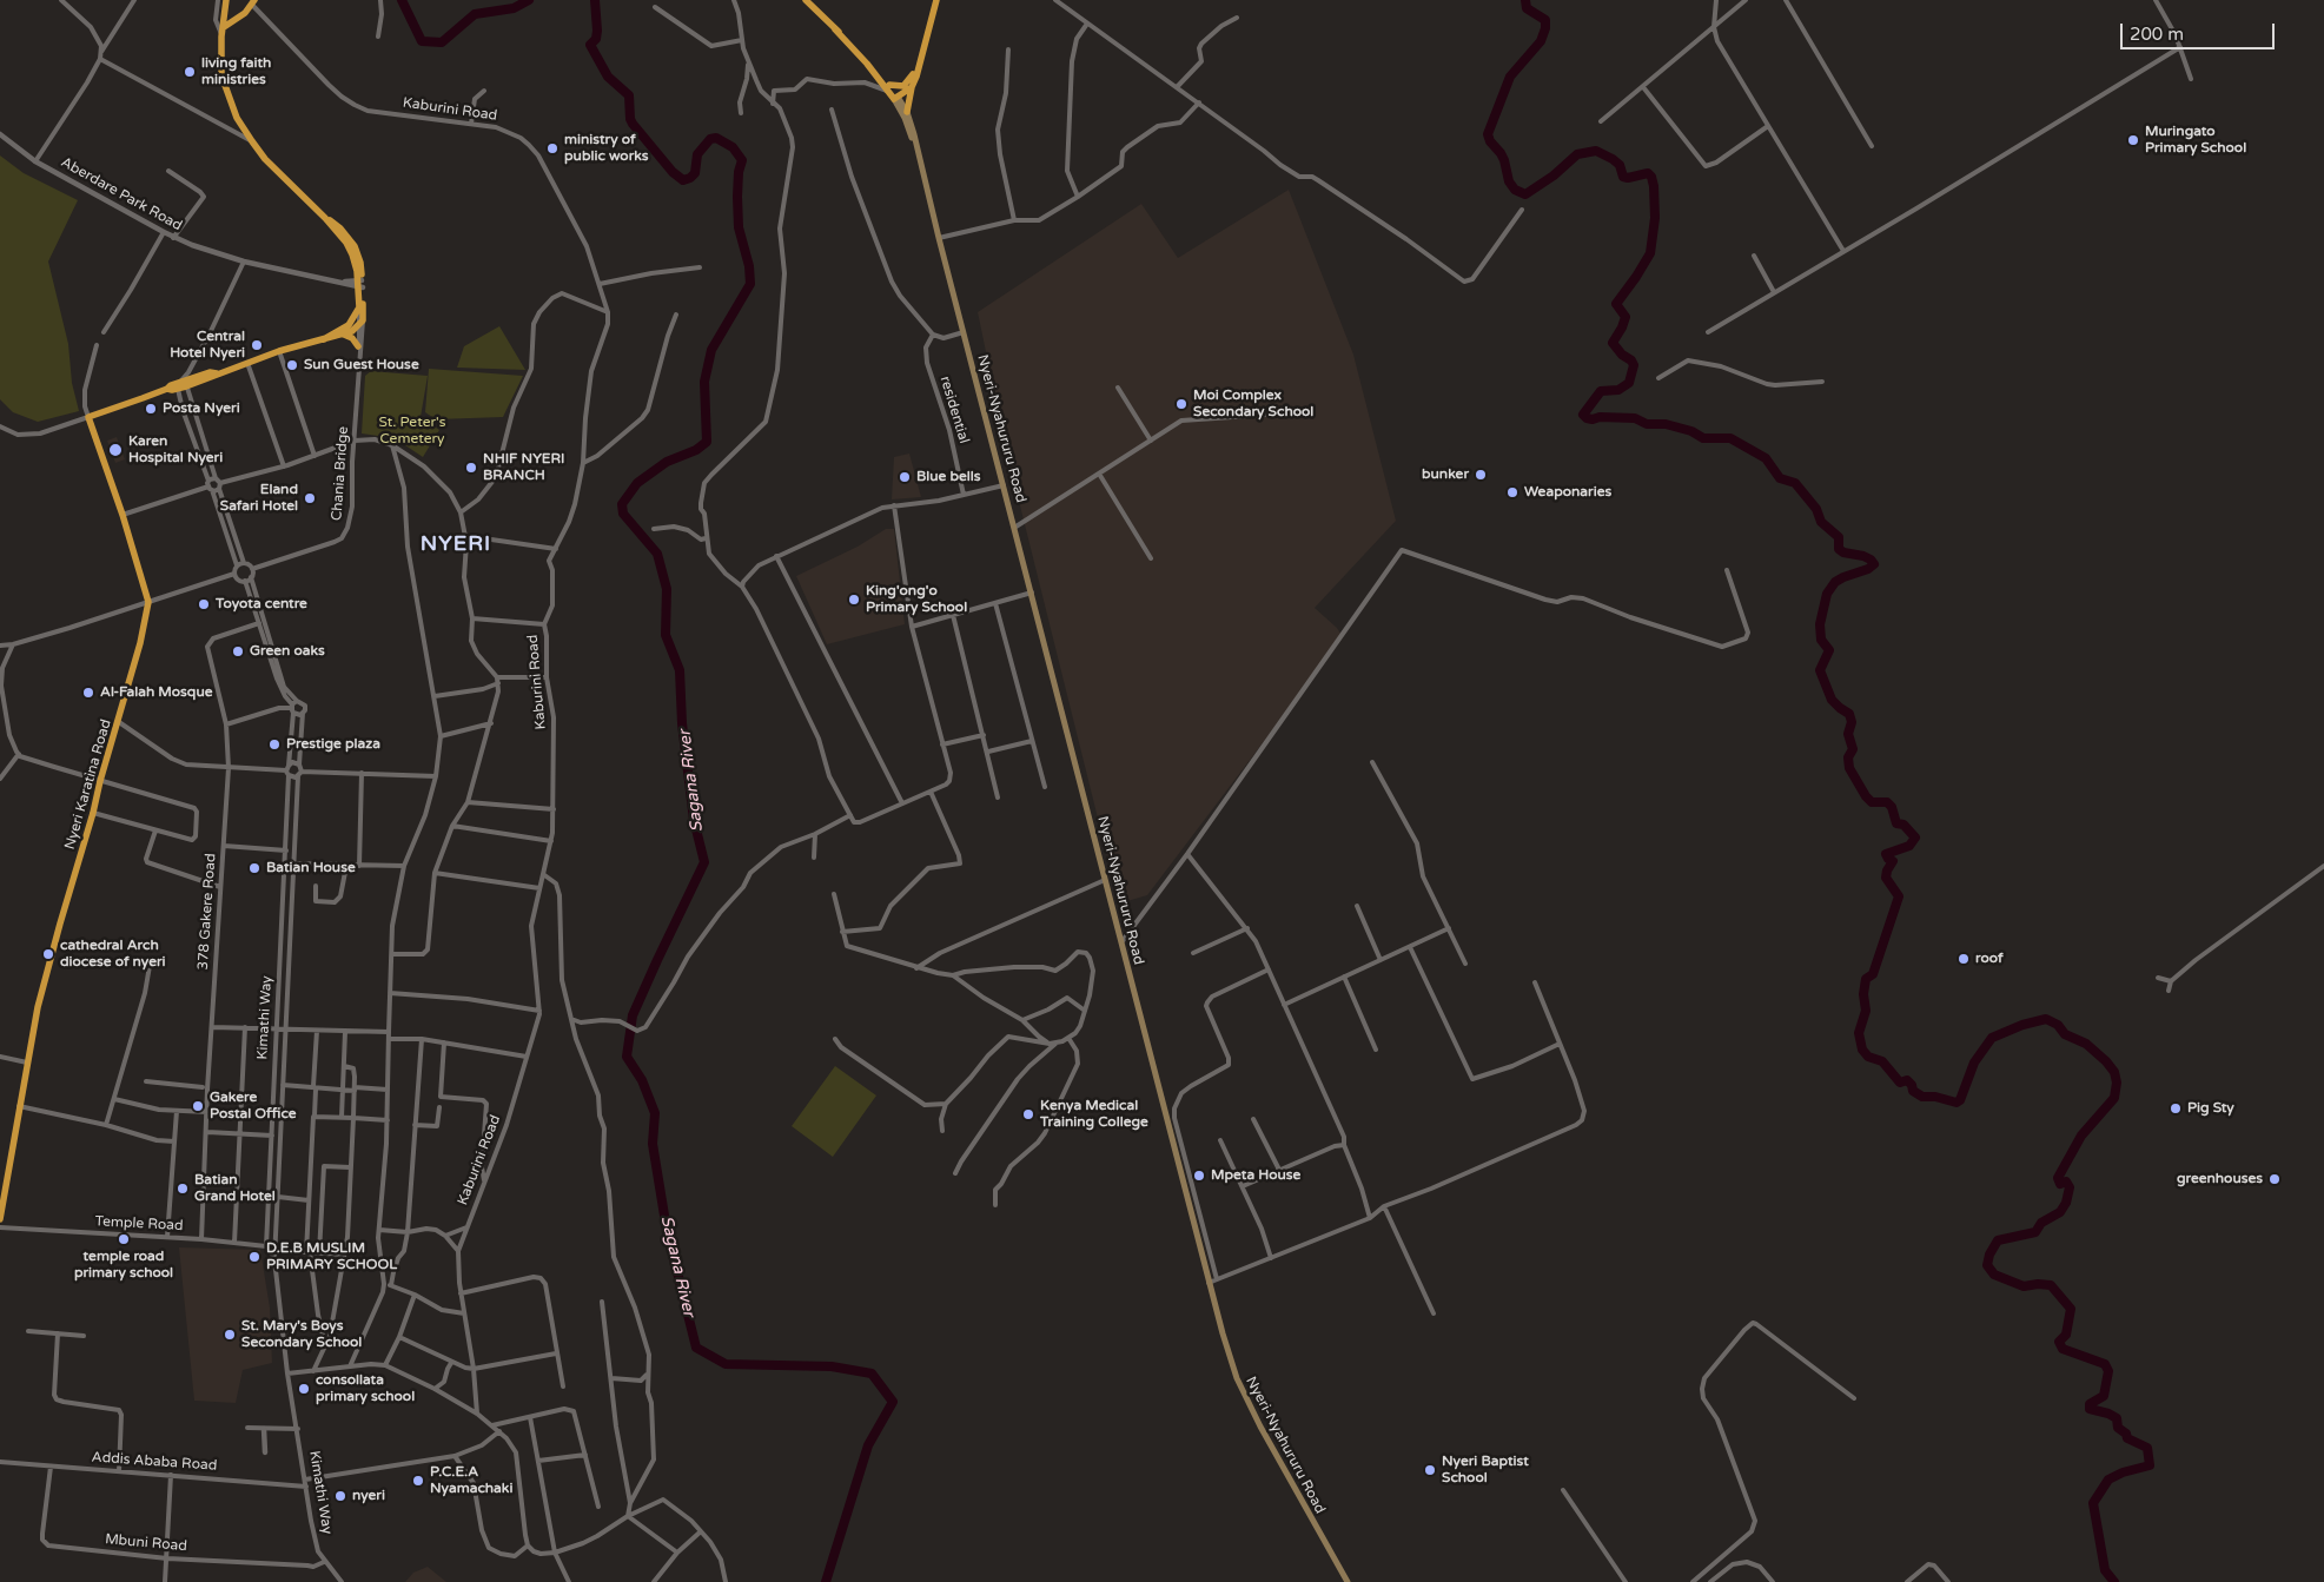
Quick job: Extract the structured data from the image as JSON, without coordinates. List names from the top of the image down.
{
  "streets": {
    "highway": ["Nyeri Karatina Road"],
    "main road": ["Nyeri-Nyahururu Road"],
    "street": [
      "Kaburini Road",
      "Aberdare Park Road",
      "residential",
      "Chania Bridge",
      "378 Gakere Road",
      "Kimathi Way",
      "Temple Road",
      "Addis Ababa Road",
      "Mbuni Road"
    ]
  },
  "crossings": [
    ["378 Gakere Road", "Temple Road"],
    ["Kimathi Way", "Temple Road"],
    ["Kimathi Way", "Addis Ababa Road"],
    ["Kimathi Way", "Mbuni Road"],
    ["Addis Ababa Road", "Mbuni Road"]
  ],
  "districts": ["NYERI"],
  "water": ["Sagana River"],
  "parks": ["St. Peter's Cemetery"],
  "places": [
    "living faith ministries",
    "Muringato Primary School",
    "ministry of public works",
    "Central Hotel Nyeri",
    "Sun Guest House",
    "Moi Complex Secondary School",
    "Posta Nyeri",
    "Karen Hospital Nyeri",
    "NHIF NYERI BRANCH",
    "bunker",
    "Blue bells",
    "Weaponaries",
    "Eland Safari Hotel",
    "King'ong'o Primary School",
    "Toyota centre",
    "Green oaks",
    "Al-Falah Mosque",
    "Prestige plaza",
    "Batian House",
    "cathedral Arch diocese of nyeri",
    "roof",
    "Gakere Postal Office",
    "Pig Sty",
    "Kenya Medical Training College",
    "Mpeta House",
    "greenhouses",
    "Batian Grand Hotel",
    "temple road primary school",
    "D.E.B MUSLIM PRIMARY SCHOOL",
    "St. Mary's Boys Secondary School",
    "consollata primary school",
    "Nyeri Baptist School",
    "P.C.E.A Nyamachaki",
    "nyeri"
  ],
  "scale_bar": "200 m"
}
